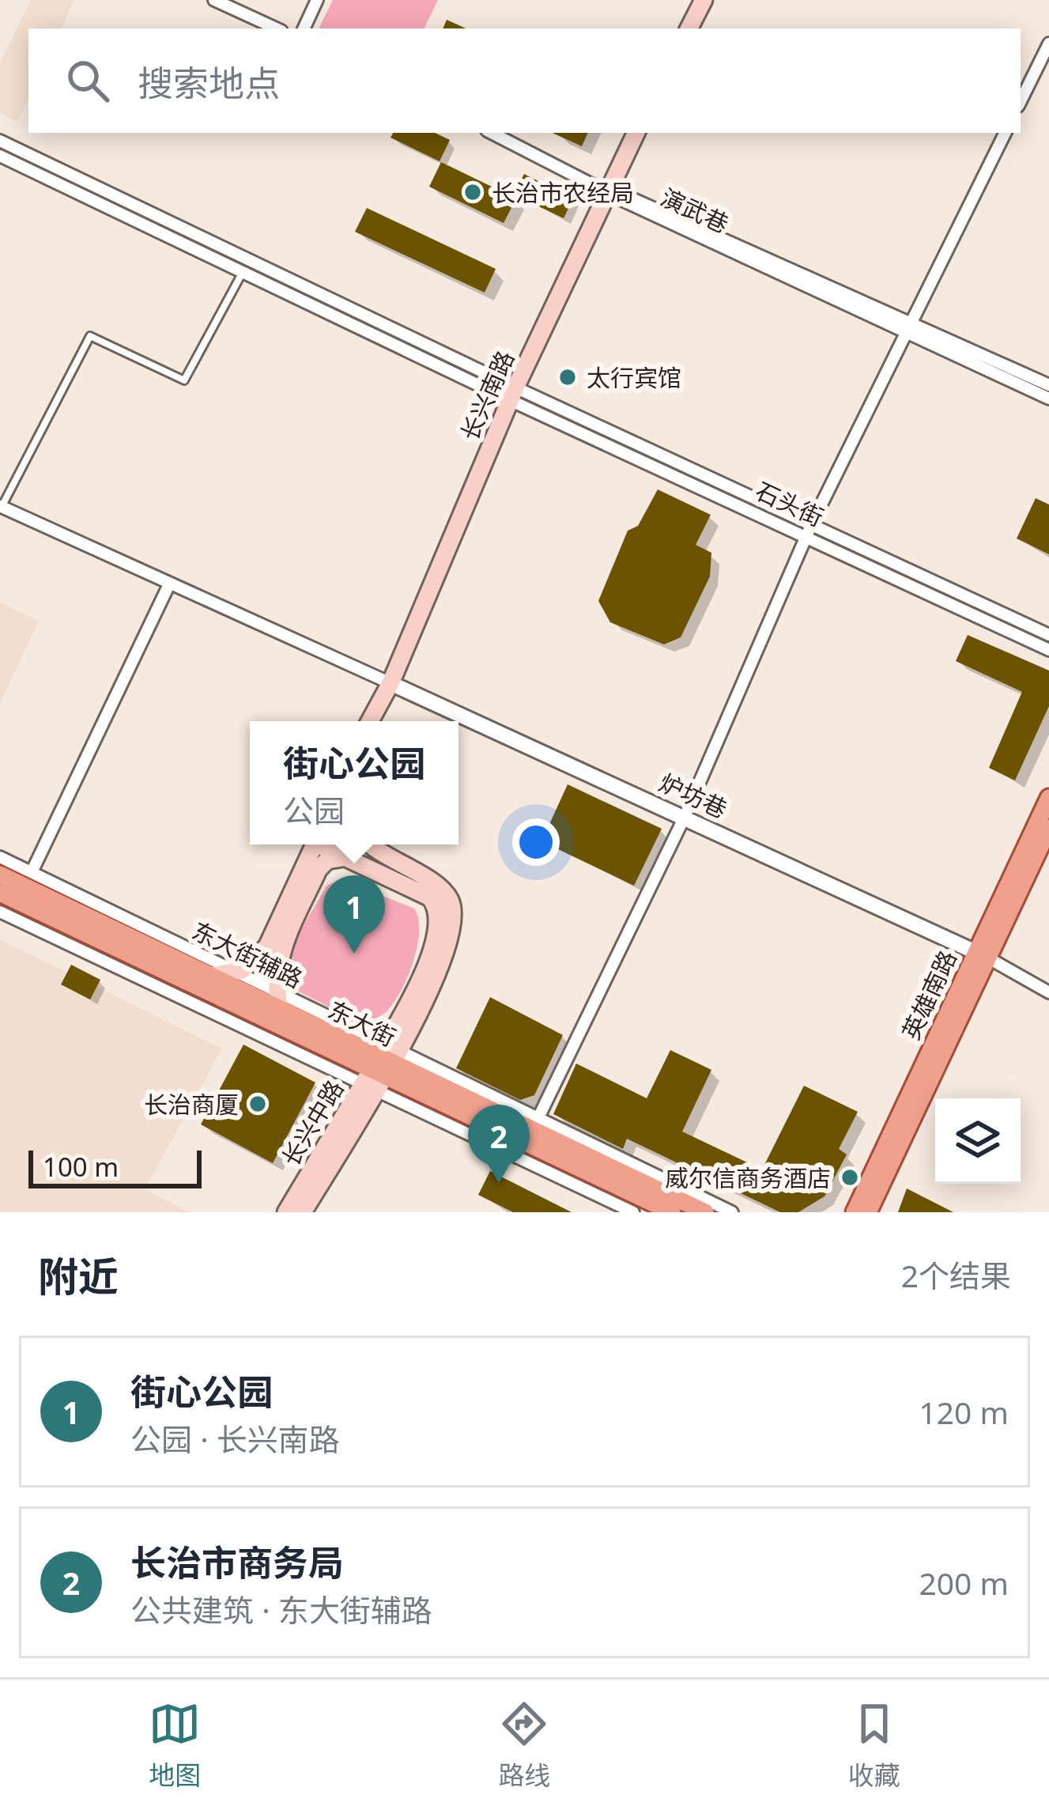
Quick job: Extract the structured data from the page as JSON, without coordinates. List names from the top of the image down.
{
  "streets": {
    "main road": [
      "长兴南路",
      "英雄南路",
      "东大街",
      "长兴中路"
    ],
    "street": [
      "演武巷",
      "石头街",
      "炉坊巷",
      "东大街辅路"
    ]
  },
  "crossings": [
    ["演武巷", "长兴南路"],
    ["长兴南路", "石头街"],
    ["长兴南路", "炉坊巷"],
    ["炉坊巷", "英雄南路"],
    ["东大街辅路", "东大街"],
    ["东大街", "长兴中路"]
  ],
  "places": [
    "长治市农经局",
    "太行宾馆",
    "长治商厦",
    "威尔信商务酒店"
  ],
  "scale_bar": "100 m",
  "page": {
    "search": "搜索地点",
    "popup": ["街心公园", "公园"],
    "pins": ["1", "2"],
    "scale": "100 m",
    "heading": ["附近", "2个结果"],
    "list": [
      {
        "mark": "1",
        "name": "街心公园",
        "note": "公园 · 长兴南路",
        "value": "120 m"
      },
      {
        "mark": "2",
        "name": "长治市商务局",
        "note": "公共建筑 · 东大街辅路",
        "value": "200 m"
      }
    ],
    "nav": ["地图", "路线", "收藏"]
  }
}
